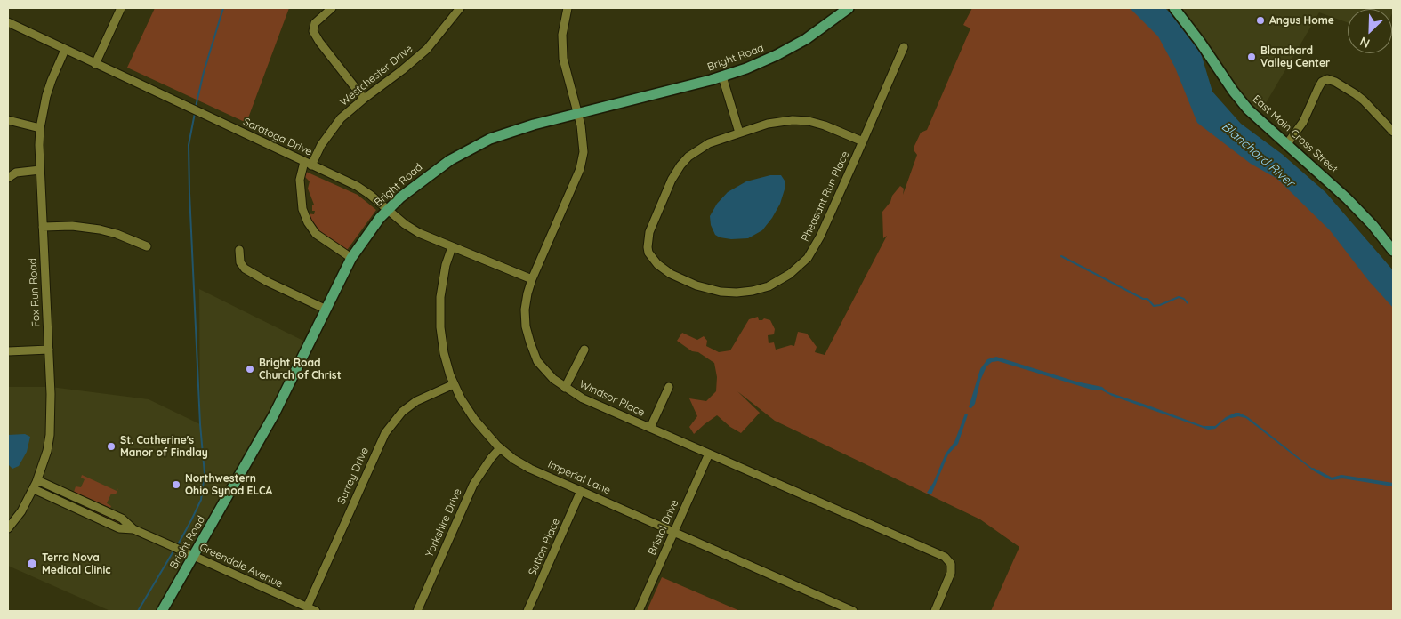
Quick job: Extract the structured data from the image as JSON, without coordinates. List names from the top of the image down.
{
  "streets": {
    "main road": ["Bright Road", "East Main Cross Street"],
    "street": [
      "Westchester Drive",
      "Saratoga Drive",
      "Pheasant Run Place",
      "Fox Run Road",
      "Windsor Place",
      "Surrey Drive",
      "Imperial Lane",
      "Yorkshire Drive",
      "Bristol Drive",
      "Sutton Place",
      "Greendale Avenue"
    ]
  },
  "crossings": [
    ["Bright Road", "Westchester Drive"],
    ["Bright Road", "Saratoga Drive"],
    ["Bright Road", "Windsor Place"],
    ["Bright Road", "Greendale Avenue"],
    ["Westchester Drive", "Saratoga Drive"],
    ["Saratoga Drive", "Fox Run Road"],
    ["Saratoga Drive", "Windsor Place"],
    ["Saratoga Drive", "Imperial Lane"],
    ["Fox Run Road", "Greendale Avenue"],
    ["Windsor Place", "Bristol Drive"],
    ["Surrey Drive", "Imperial Lane"],
    ["Surrey Drive", "Greendale Avenue"],
    ["Imperial Lane", "Yorkshire Drive"],
    ["Imperial Lane", "Bristol Drive"],
    ["Imperial Lane", "Sutton Place"]
  ],
  "water": ["Blanchard River"],
  "places": [
    "Angus Home",
    "Blanchard Valley Center",
    "Bright Road Church of Christ",
    "St. Catherine's Manor of Findlay",
    "Northwestern Ohio Synod ELCA",
    "Terra Nova Medical Clinic"
  ],
  "north": "bottom left"
}
